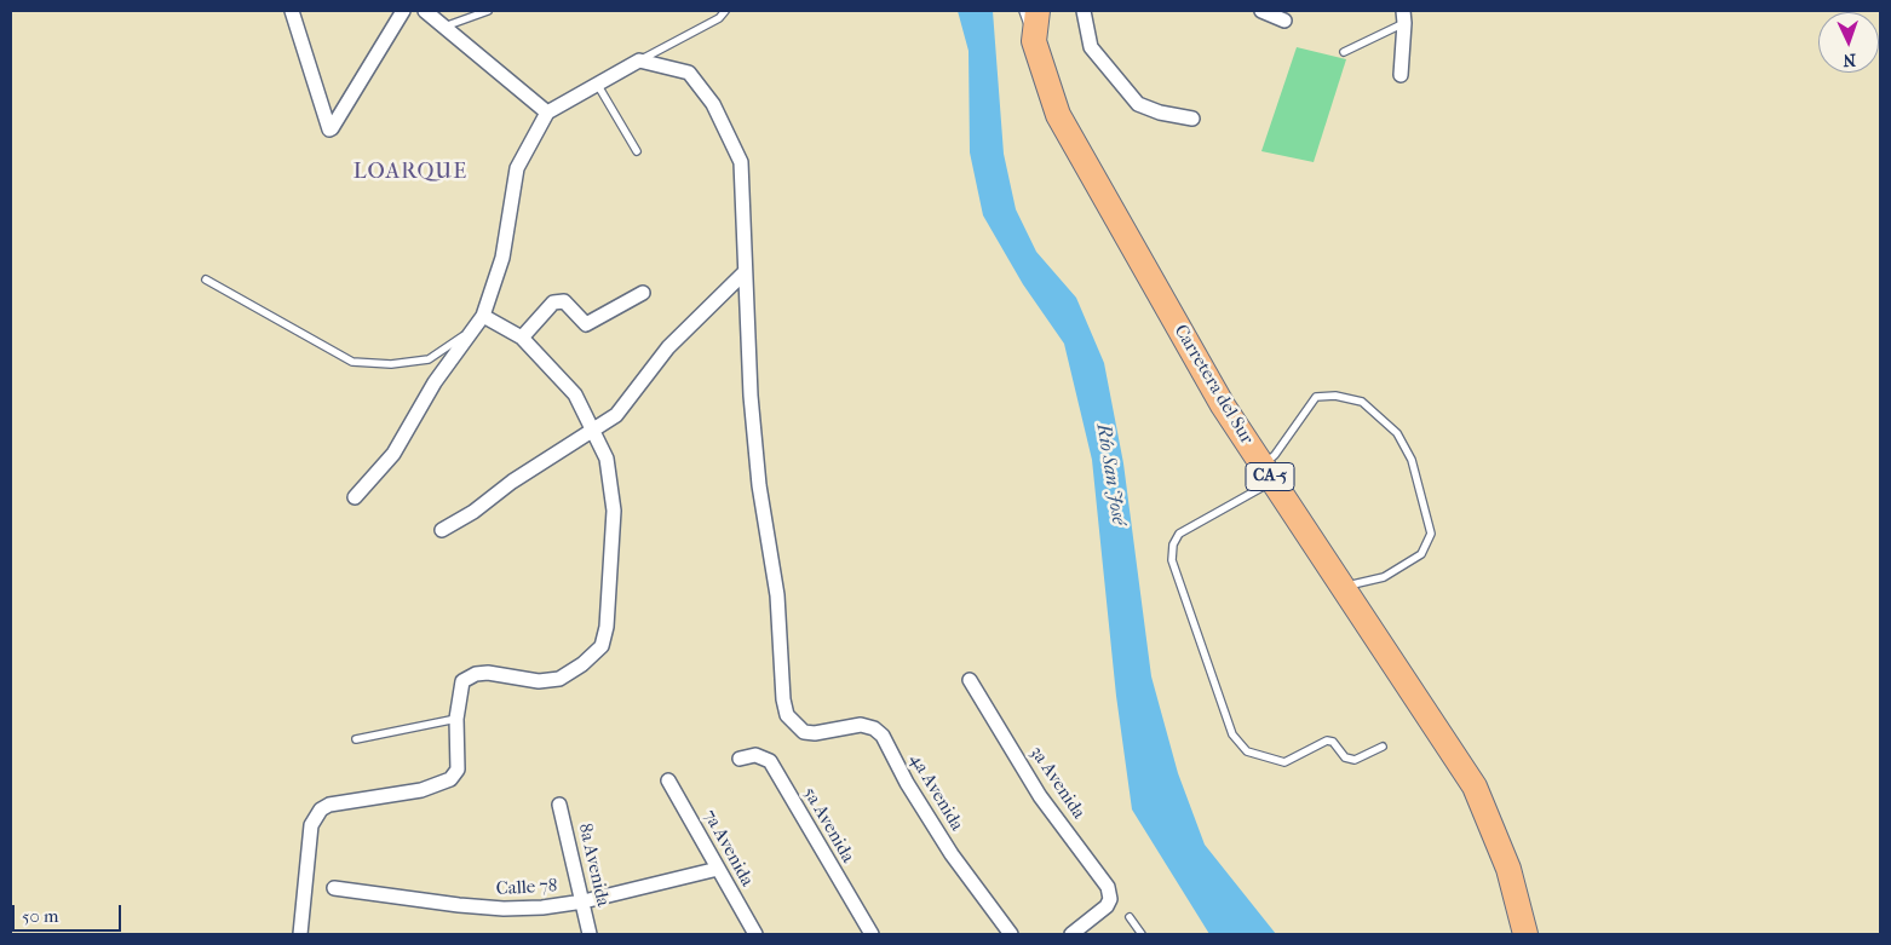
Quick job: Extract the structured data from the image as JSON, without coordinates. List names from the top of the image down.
{
  "streets": {
    "highway": ["Carretera del Sur", "CA-5"],
    "street": [
      "3a Avenida",
      "4a Avenida",
      "5a Avenida",
      "7a Avenida",
      "8a Avenida",
      "Calle 78"
    ]
  },
  "crossings": [
    ["7a Avenida", "Calle 78"],
    ["8a Avenida", "Calle 78"]
  ],
  "districts": ["LOARQUE"],
  "water": ["Río San José"],
  "scale_bar": "50 m",
  "north": "bottom"
}
